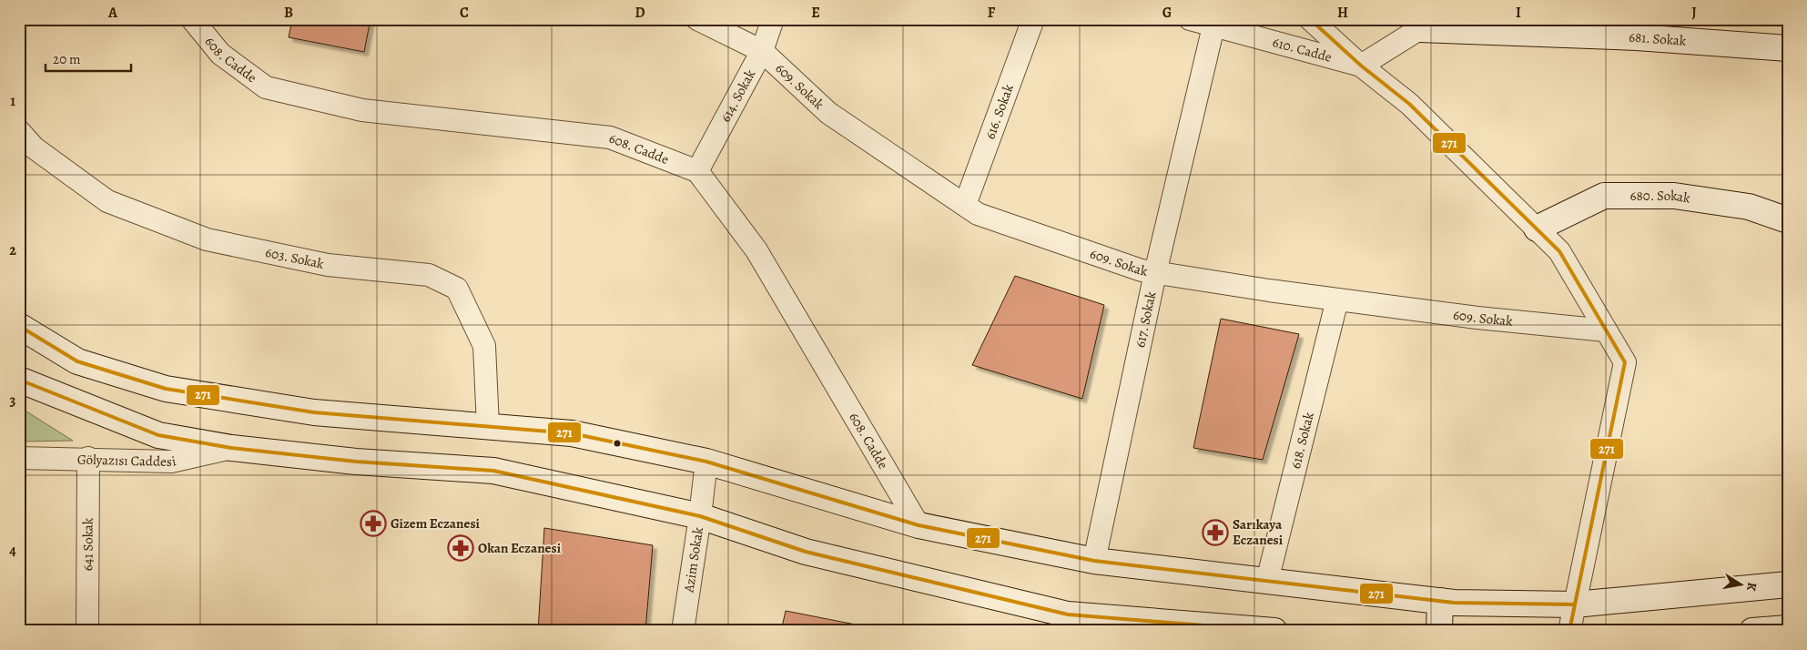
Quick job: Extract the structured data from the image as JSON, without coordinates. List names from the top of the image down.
{
  "streets": {
    "main road": ["681. Sokak", "680. Sokak"],
    "street": [
      "610. Cadde",
      "608. Cadde",
      "609. Sokak",
      "614. Sokak",
      "616. Sokak",
      "603. Sokak",
      "617. Sokak",
      "618. Sokak",
      "Gölyazısı Caddesi",
      "641 Sokak",
      "Azim Sokak"
    ]
  },
  "crossings": [
    ["610. Cadde", "617. Sokak"],
    ["608. Cadde", "614. Sokak"],
    ["609. Sokak", "614. Sokak"],
    ["609. Sokak", "616. Sokak"],
    ["609. Sokak", "617. Sokak"],
    ["609. Sokak", "618. Sokak"],
    ["Gölyazısı Caddesi", "641 Sokak"]
  ],
  "places": {
    "pharmacy": ["Gizem Eczanesi", "Sarıkaya Eczanesi", "Okan Eczanesi"]
  },
  "lines": ["transit line 271"],
  "scale_bar": "20 m",
  "north": "right",
  "grid": {
    "columns": [
      "A",
      "B",
      "C",
      "D",
      "E",
      "F",
      "G",
      "H",
      "I",
      "J"
    ],
    "rows": [
      "1",
      "2",
      "3",
      "4"
    ]
  }
}
